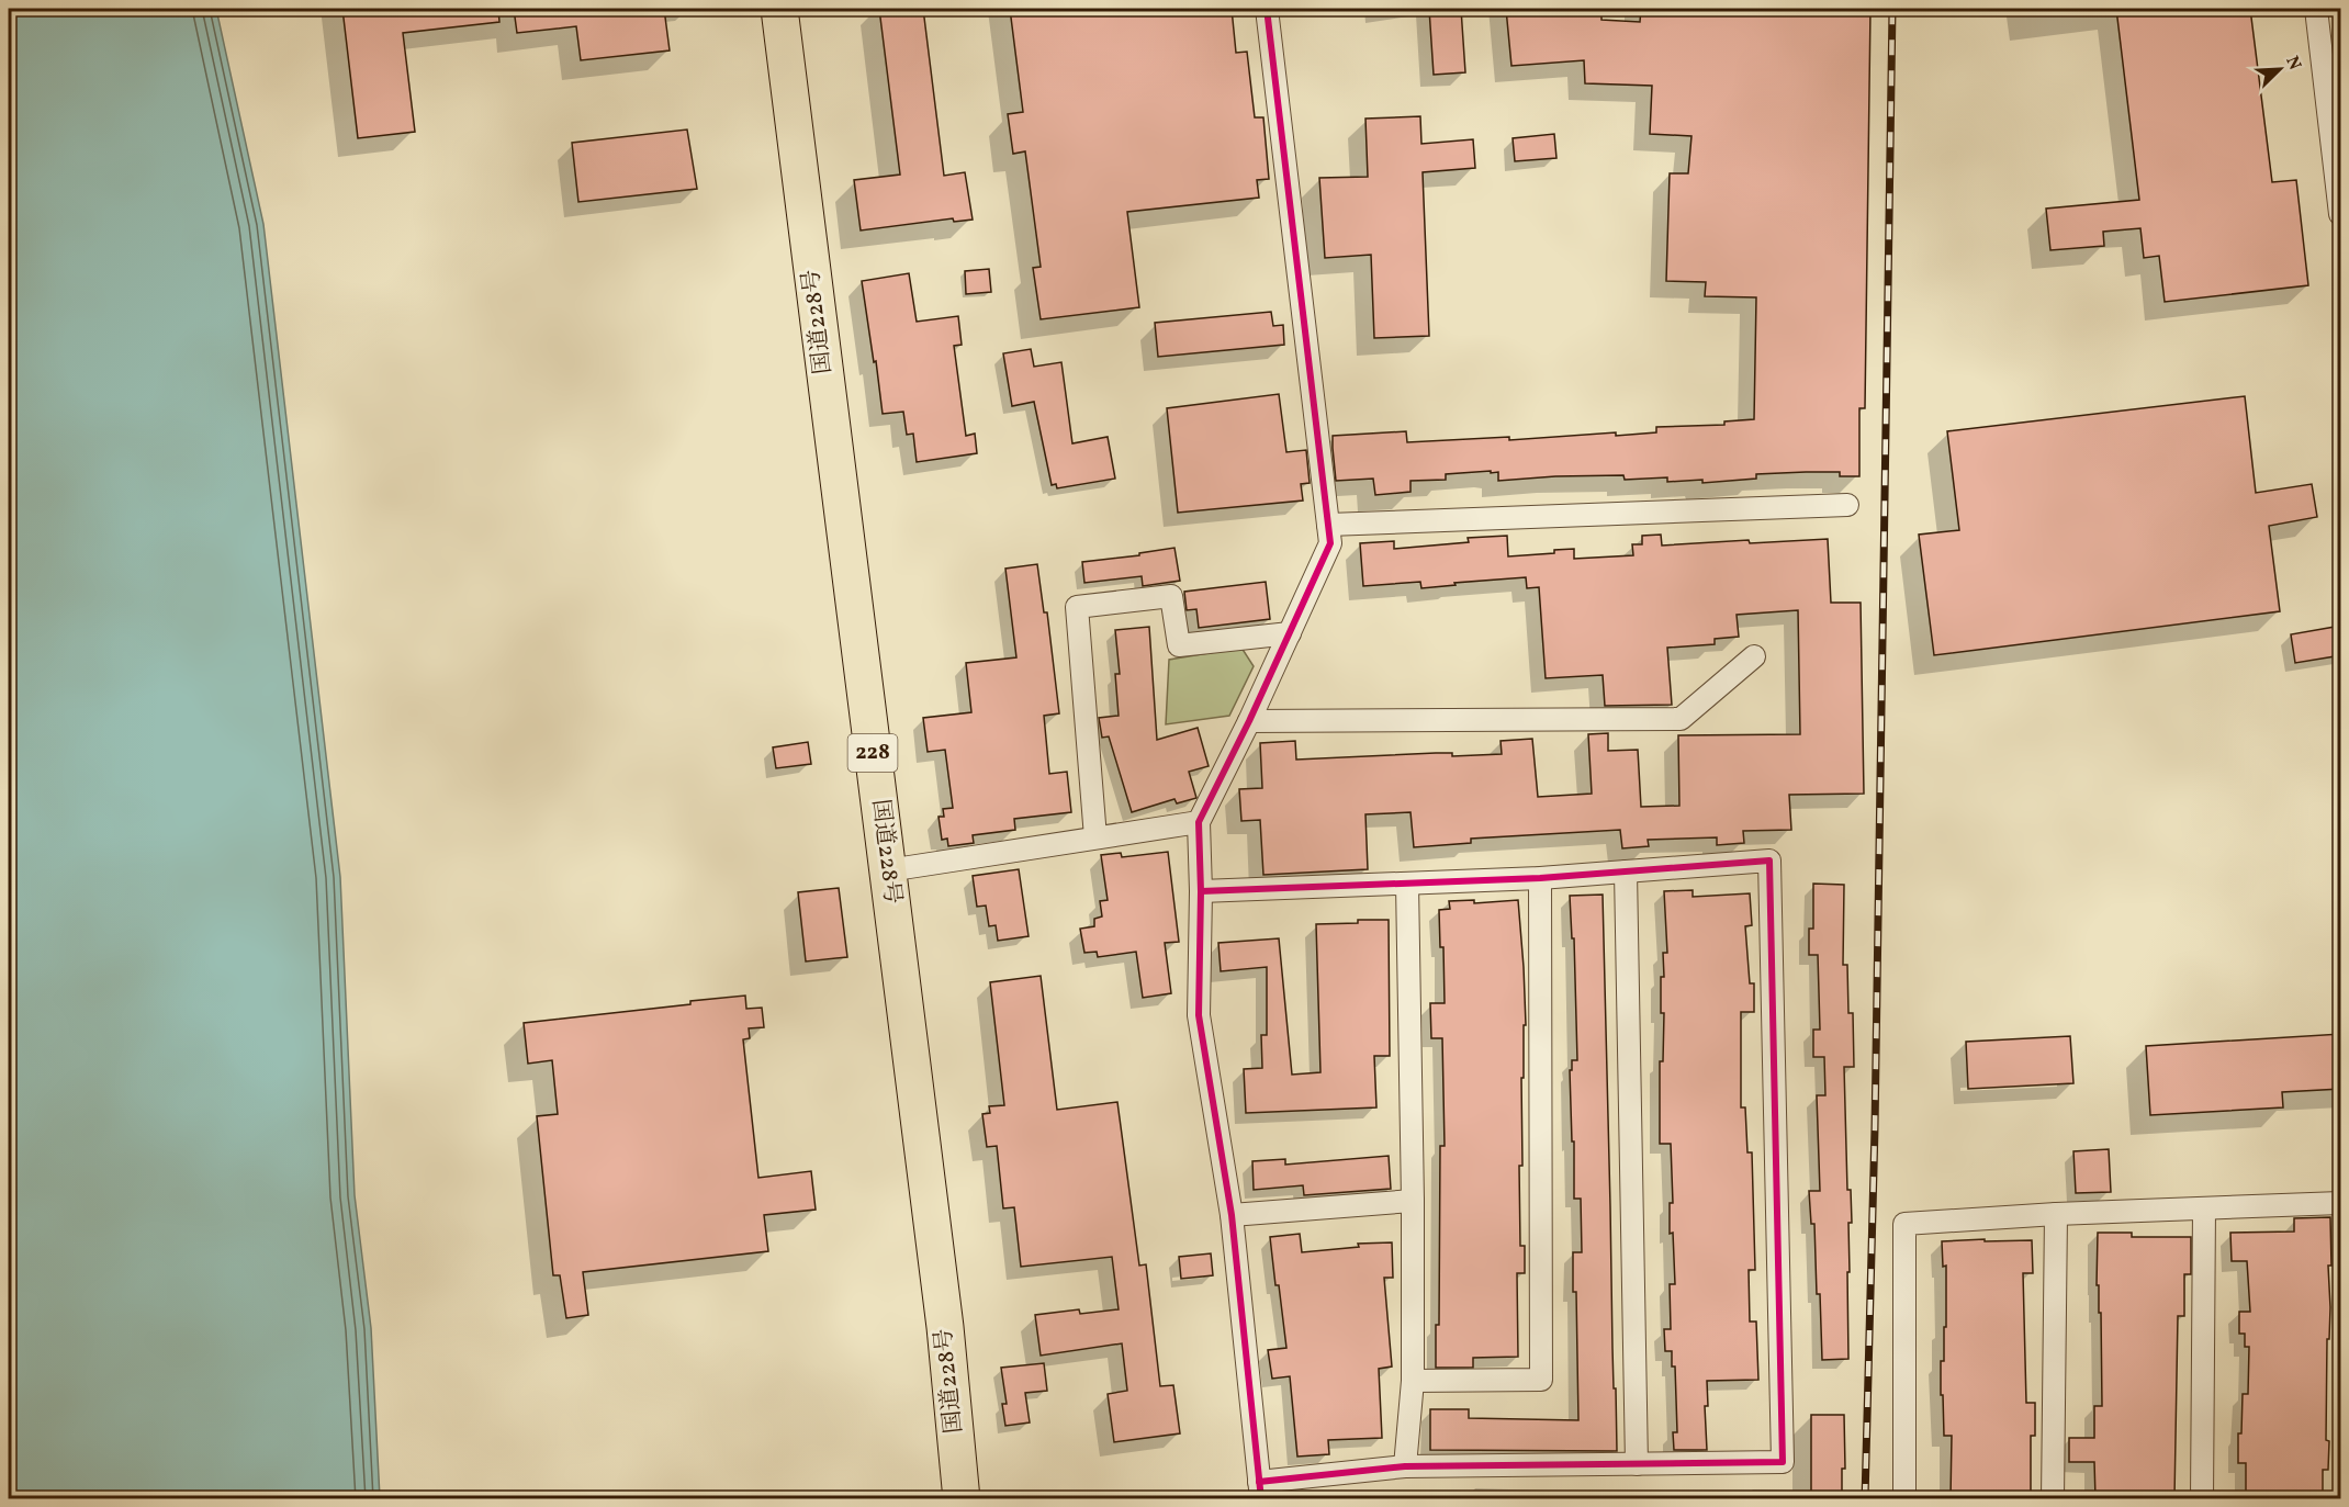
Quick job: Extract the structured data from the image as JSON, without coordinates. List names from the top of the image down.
{
  "streets": {
    "highway": ["国道228号", "228"]
  },
  "north": "top right"
}
